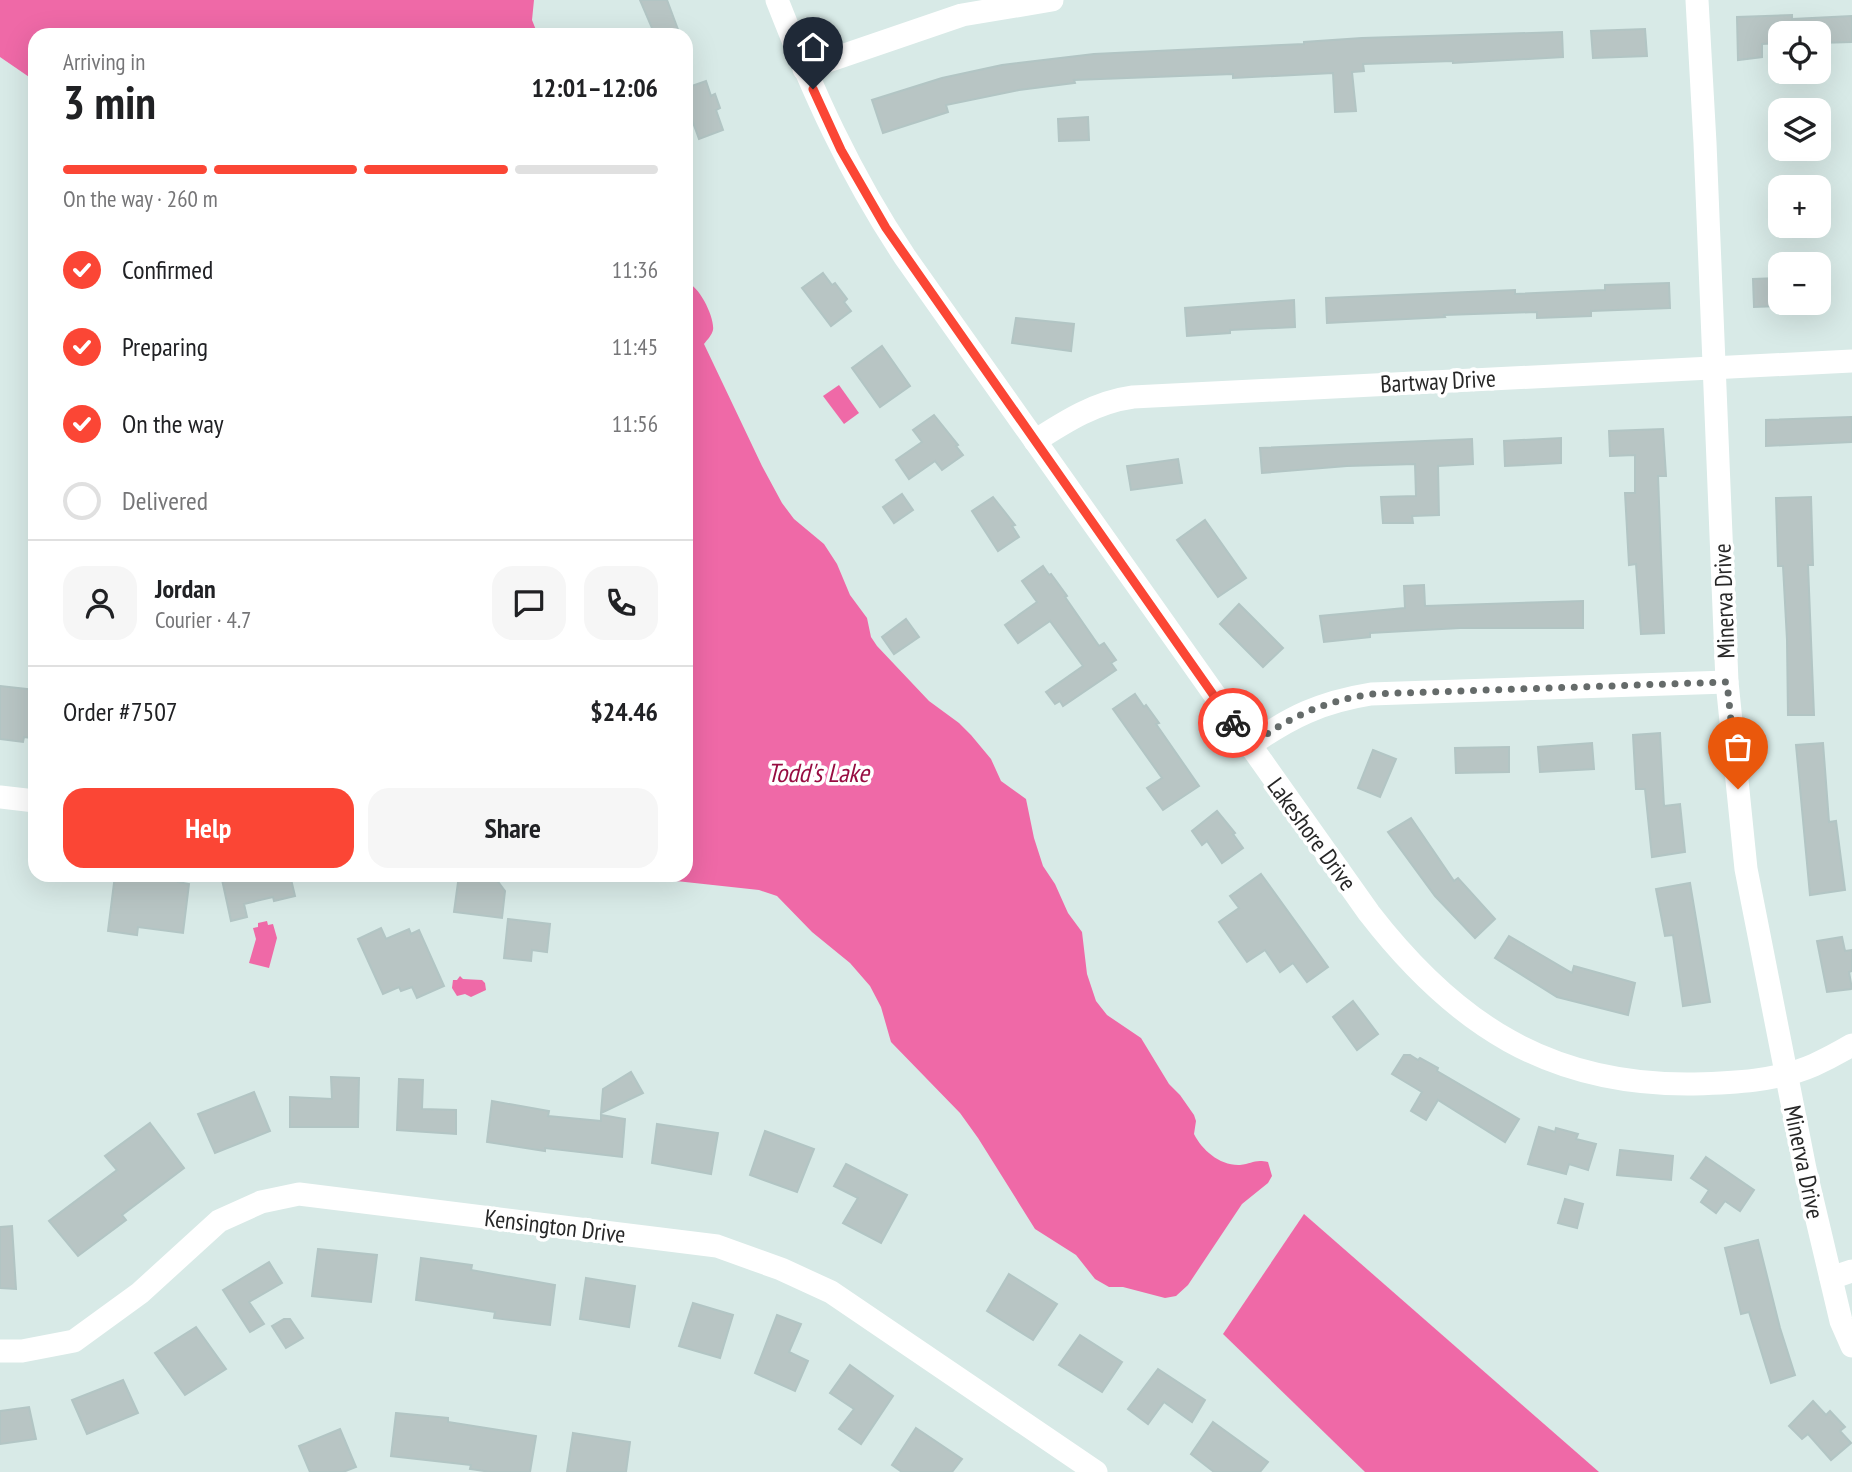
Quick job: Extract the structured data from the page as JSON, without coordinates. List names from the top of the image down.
{
  "streets": {
    "street": [
      "Bartway Drive",
      "Minerva Drive",
      "Lakeshore Drive",
      "Kensington Drive"
    ]
  },
  "crossings": [
    ["Bartway Drive", "Minerva Drive"],
    ["Bartway Drive", "Lakeshore Drive"],
    ["Minerva Drive", "Lakeshore Drive"]
  ],
  "water": ["Todd's Lake"],
  "page": {
    "map_buttons": ["+", "−"],
    "heading": ["3 min", "Arriving in", "12:01–12:06"],
    "panel": [
      "Jordan",
      "Courier · 4.7",
      "Order #7507",
      "$24.46"
    ],
    "bar": "On the way · 260 m",
    "list": [
      ["Confirmed", "11:36"],
      ["Preparing", "11:45"],
      ["On the way", "11:56"],
      "Delivered"
    ],
    "buttons": ["Help", "Share"]
  }
}
